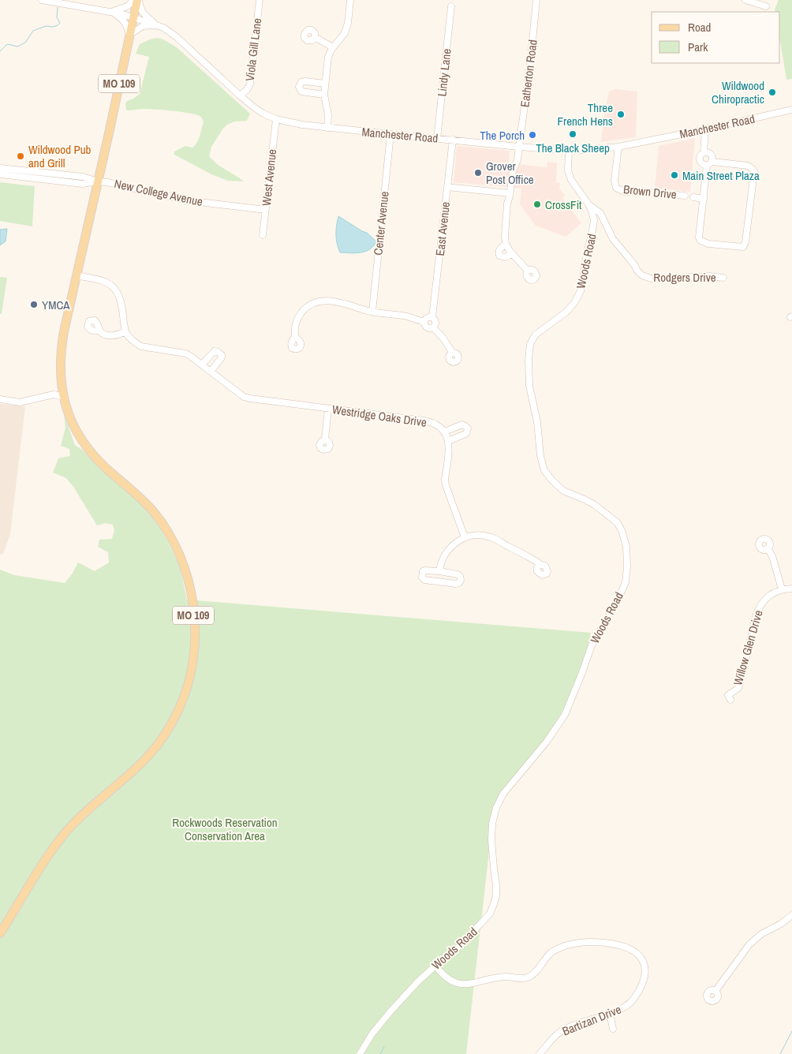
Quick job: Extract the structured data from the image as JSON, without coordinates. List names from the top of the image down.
{
  "streets": {
    "main road": ["MO 109"],
    "street": [
      "Viola Gill Lane",
      "Lindy Lane",
      "Eatherton Road",
      "Manchester Road",
      "West Avenue",
      "Brown Drive",
      "New College Avenue",
      "Center Avenue",
      "East Avenue",
      "Woods Road",
      "Rodgers Drive",
      "Westridge Oaks Drive",
      "Willow Glen Drive",
      "Bartizan Drive"
    ]
  },
  "crossings": [
    ["Viola Gill Lane", "Manchester Road"],
    ["Lindy Lane", "Manchester Road"],
    ["Eatherton Road", "Manchester Road"],
    ["MO 109", "Manchester Road"],
    ["MO 109", "New College Avenue"],
    ["Manchester Road", "West Avenue"],
    ["Manchester Road", "Brown Drive"],
    ["Manchester Road", "Center Avenue"],
    ["Manchester Road", "East Avenue"],
    ["Manchester Road", "Woods Road"],
    ["West Avenue", "New College Avenue"],
    ["Woods Road", "Rodgers Drive"],
    ["Woods Road", "Bartizan Drive"]
  ],
  "parks": ["Rockwoods Reservation Conservation Area"],
  "places": [
    "Wildwood Chiropractic",
    "Three French Hens",
    "The Black Sheep",
    "The Porch",
    "Wildwood Pub and Grill",
    "Grover Post Office",
    "Main Street Plaza",
    "CrossFit",
    "YMCA"
  ],
  "legend": ["Road", "Park"]
}
